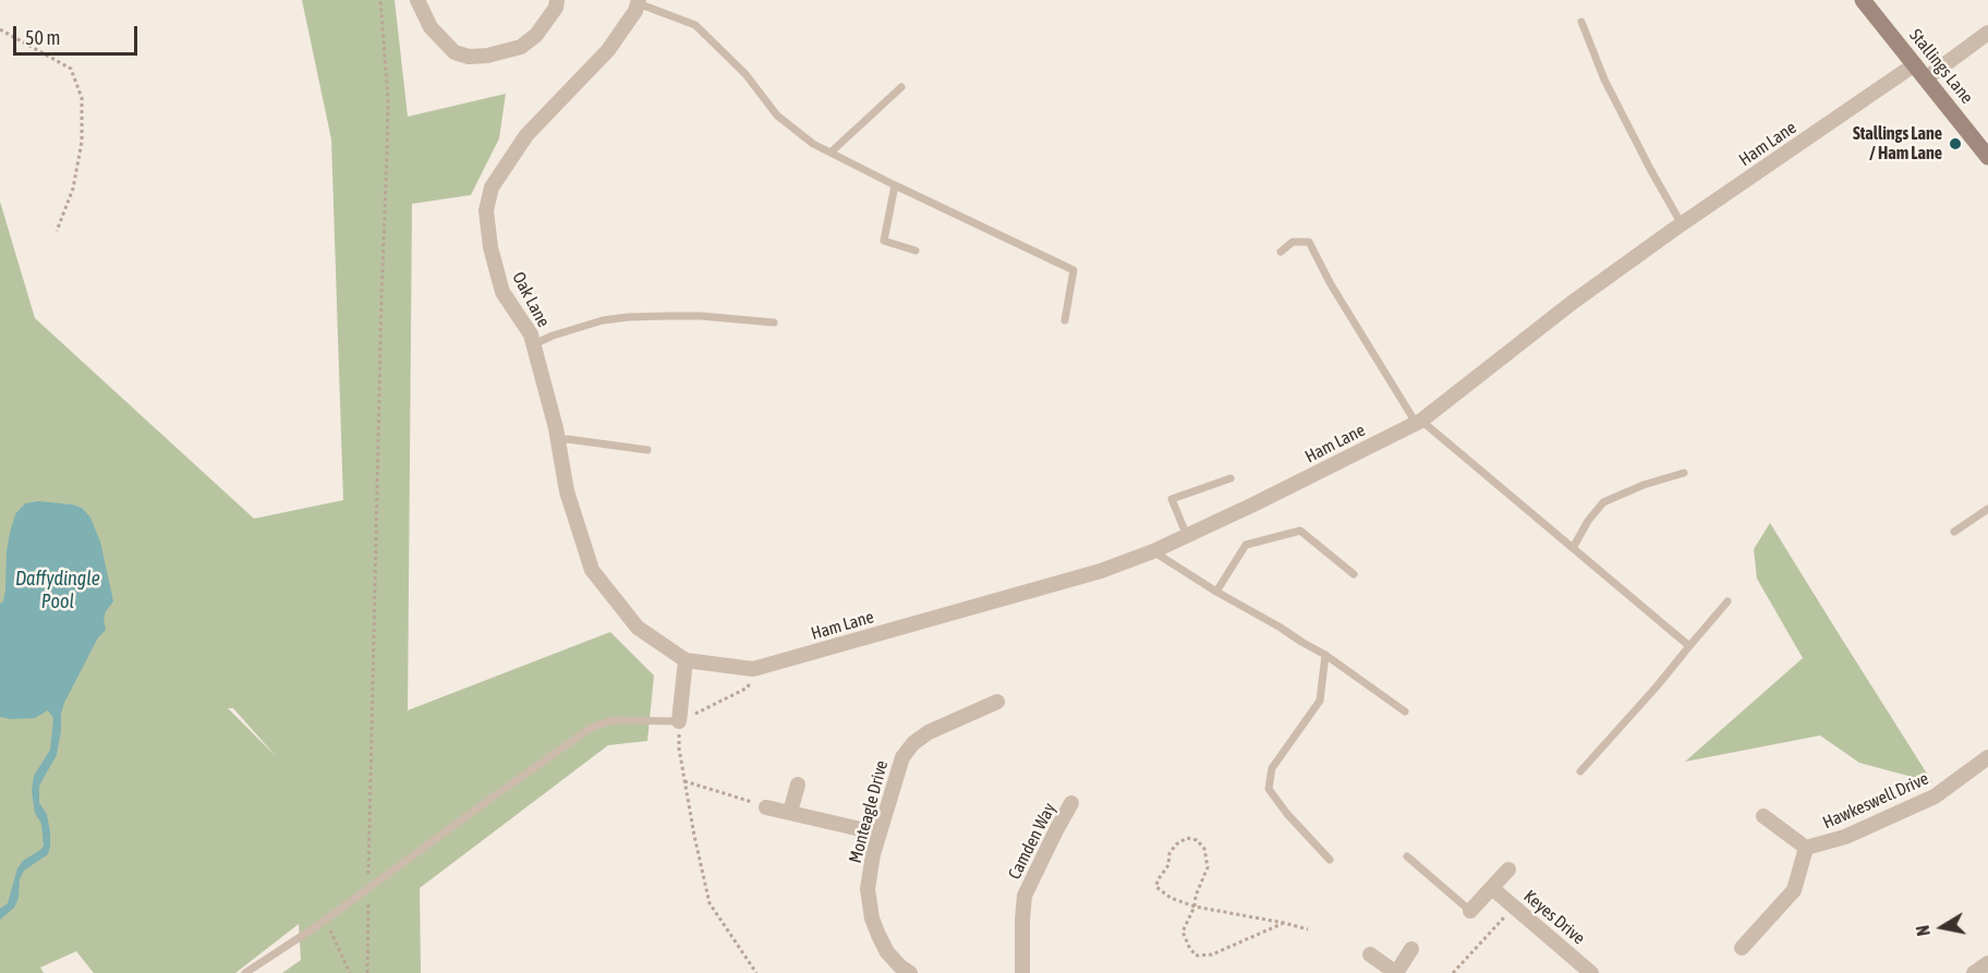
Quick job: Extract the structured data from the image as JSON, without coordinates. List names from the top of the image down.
{
  "streets": {
    "main road": ["Stallings Lane"],
    "street": [
      "Ham Lane",
      "Oak Lane",
      "Hawkeswell Drive",
      "Monteagle Drive",
      "Camden Way",
      "Keyes Drive"
    ]
  },
  "crossings": [
    ["Stallings Lane", "Ham Lane"],
    ["Ham Lane", "Oak Lane"]
  ],
  "water": ["Daffydingle Pool"],
  "places": ["Stallings Lane / Ham Lane"],
  "scale_bar": "50 m",
  "north": "left"
}
